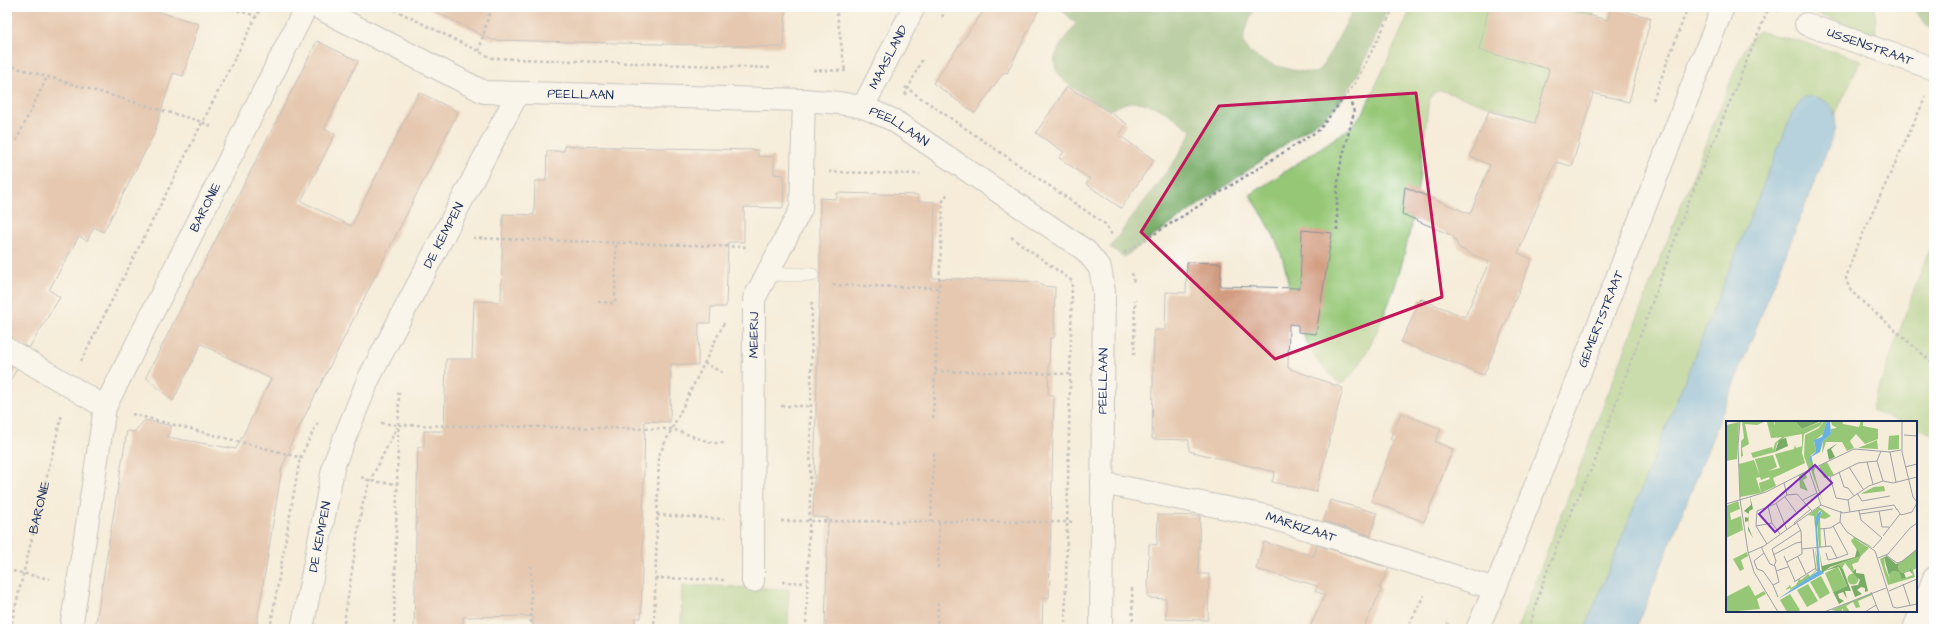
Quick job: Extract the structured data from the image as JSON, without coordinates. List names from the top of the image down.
{
  "streets": {
    "street": [
      "USSENSTRAAT",
      "MAASLAND",
      "PEELLAAN",
      "BARONIE",
      "DE KEMPEN",
      "GEMERTSTRAAT",
      "MEIERIJ",
      "MARKIZAAT"
    ]
  },
  "crossings": [
    ["MAASLAND", "PEELLAAN"],
    ["PEELLAAN", "DE KEMPEN"],
    ["PEELLAAN", "MEIERIJ"],
    ["PEELLAAN", "MARKIZAAT"],
    ["GEMERTSTRAAT", "MARKIZAAT"]
  ]
}
